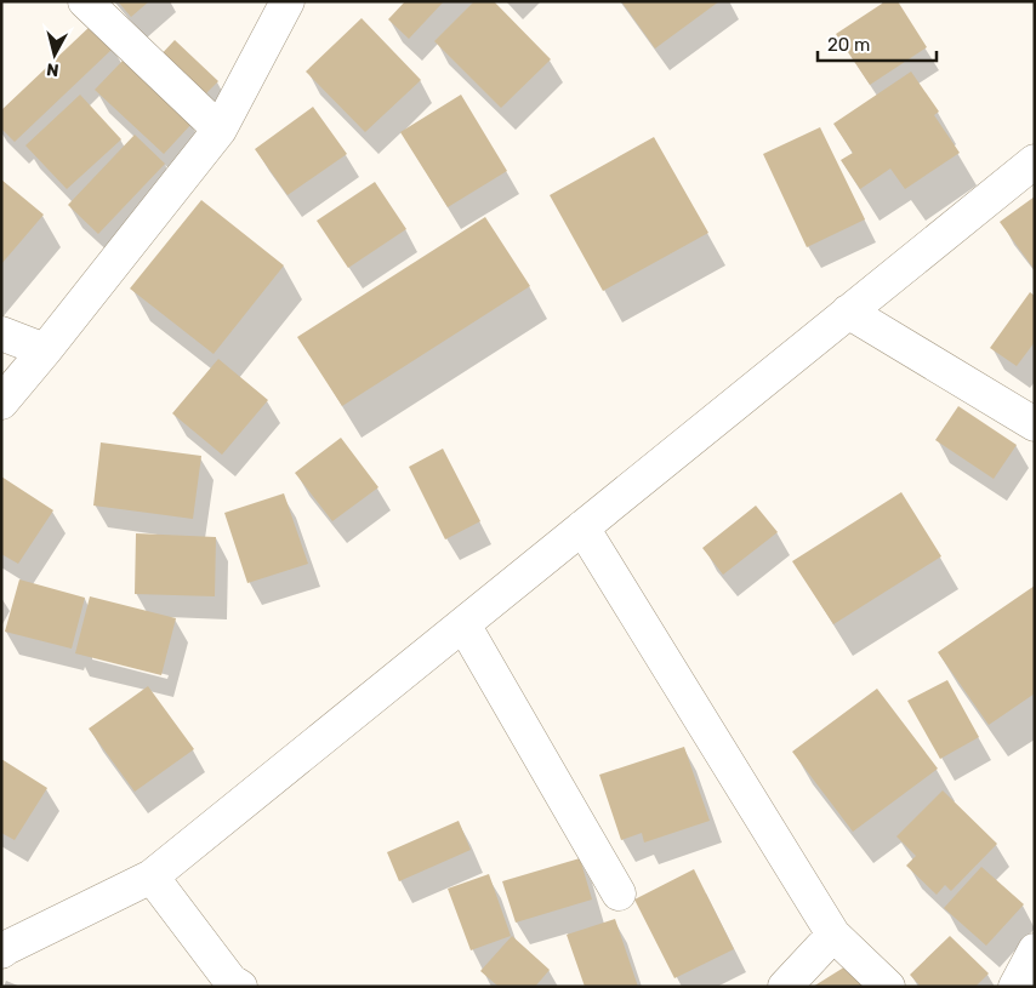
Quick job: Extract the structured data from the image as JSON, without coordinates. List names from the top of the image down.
{
  "scale_bar": "20 m",
  "north": "bottom"
}
